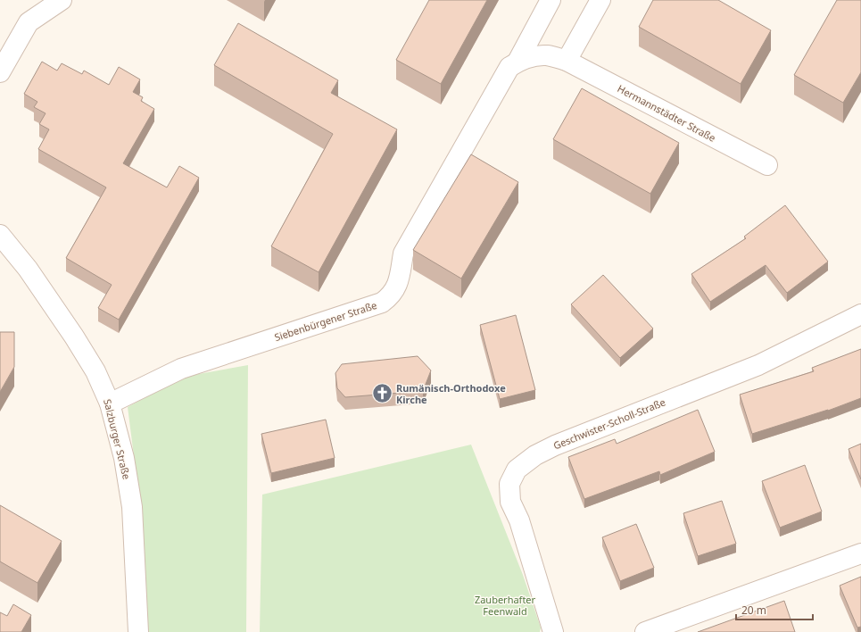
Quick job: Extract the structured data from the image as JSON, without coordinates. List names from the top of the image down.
{
  "streets": {
    "street": [
      "Hermannstädter Straße",
      "Siebenbürgener Straße",
      "Geschwister-Scholl-Straße",
      "Salzburger Straße"
    ]
  },
  "crossings": [
    ["Hermannstädter Straße", "Siebenbürgener Straße"],
    ["Siebenbürgener Straße", "Salzburger Straße"]
  ],
  "parks": ["Zauberhafter Feenwald"],
  "places": {
    "church": ["Rumänisch-Orthodoxe Kirche"]
  },
  "scale_bar": "20 m"
}
